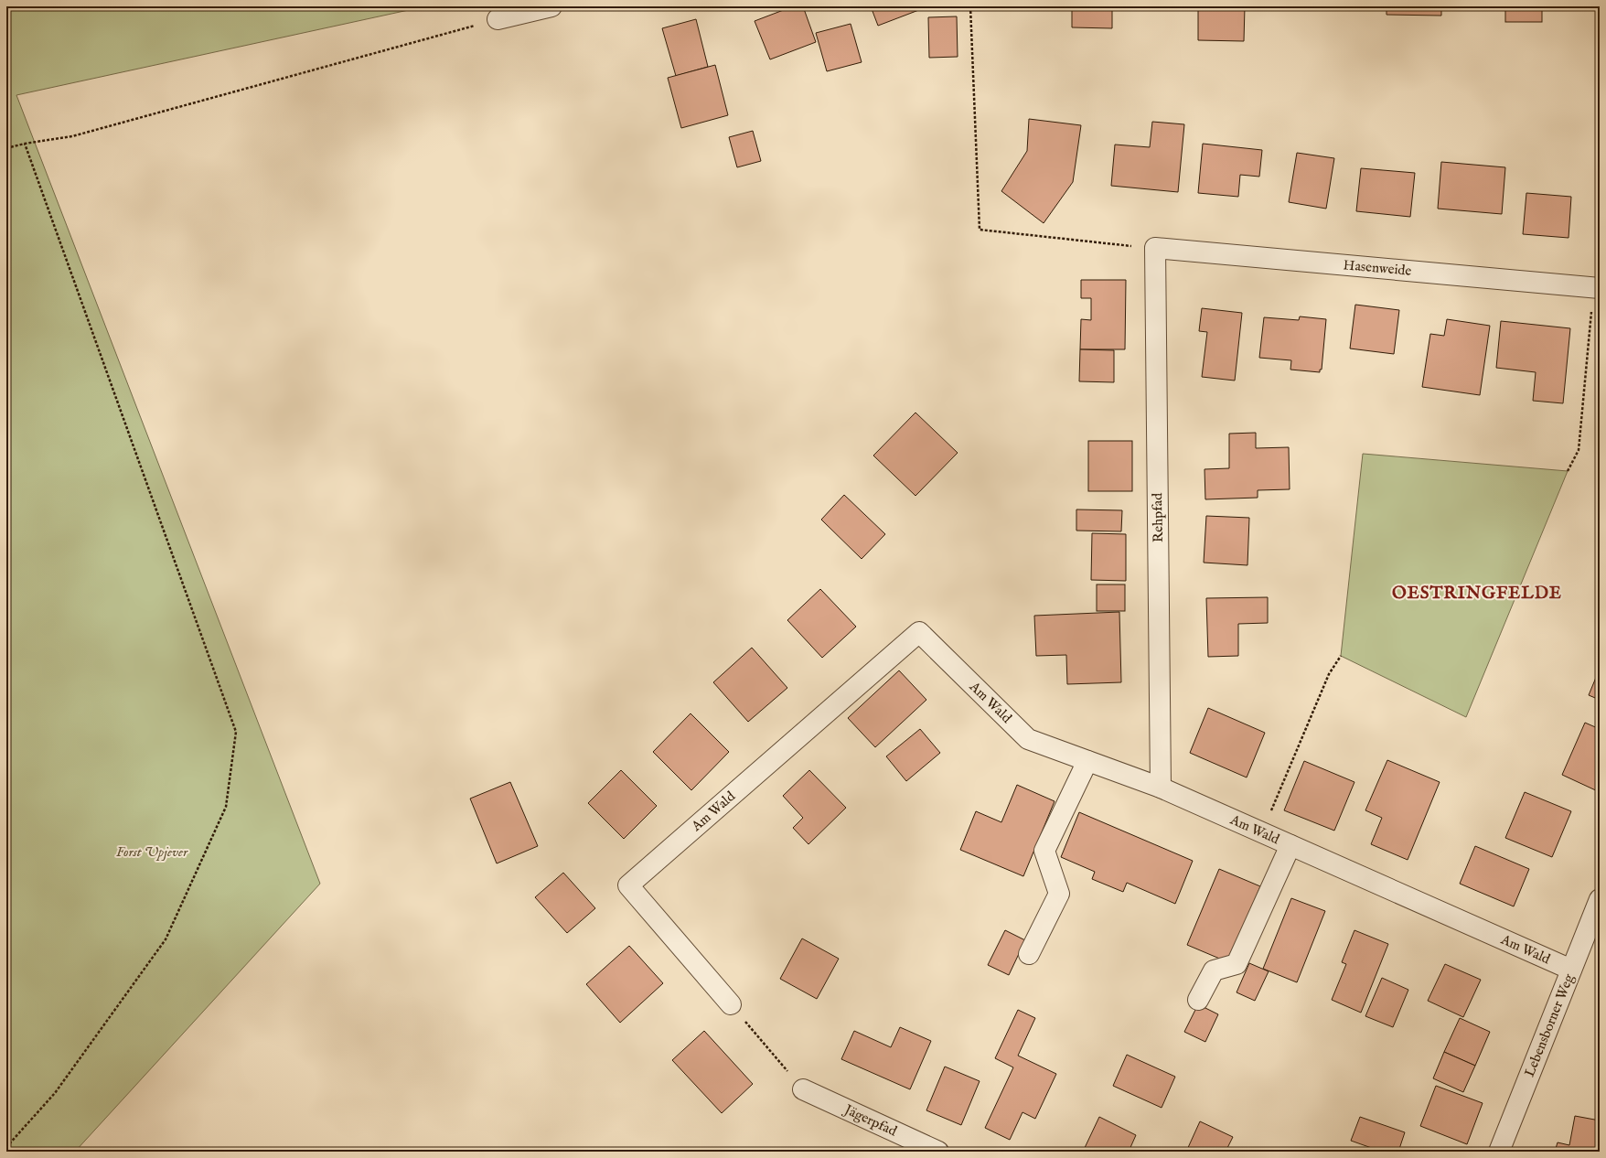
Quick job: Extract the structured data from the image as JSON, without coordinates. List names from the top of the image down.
{
  "streets": {
    "street": [
      "Hasenweide",
      "Rehpfad",
      "Am Wald",
      "Lebensborner Weg",
      "Jägerpfad"
    ]
  },
  "crossings": [
    ["Hasenweide", "Rehpfad"],
    ["Rehpfad", "Am Wald"],
    ["Am Wald", "Lebensborner Weg"]
  ],
  "districts": ["OESTRINGFELDE"],
  "parks": ["Forst Upjever"]
}
